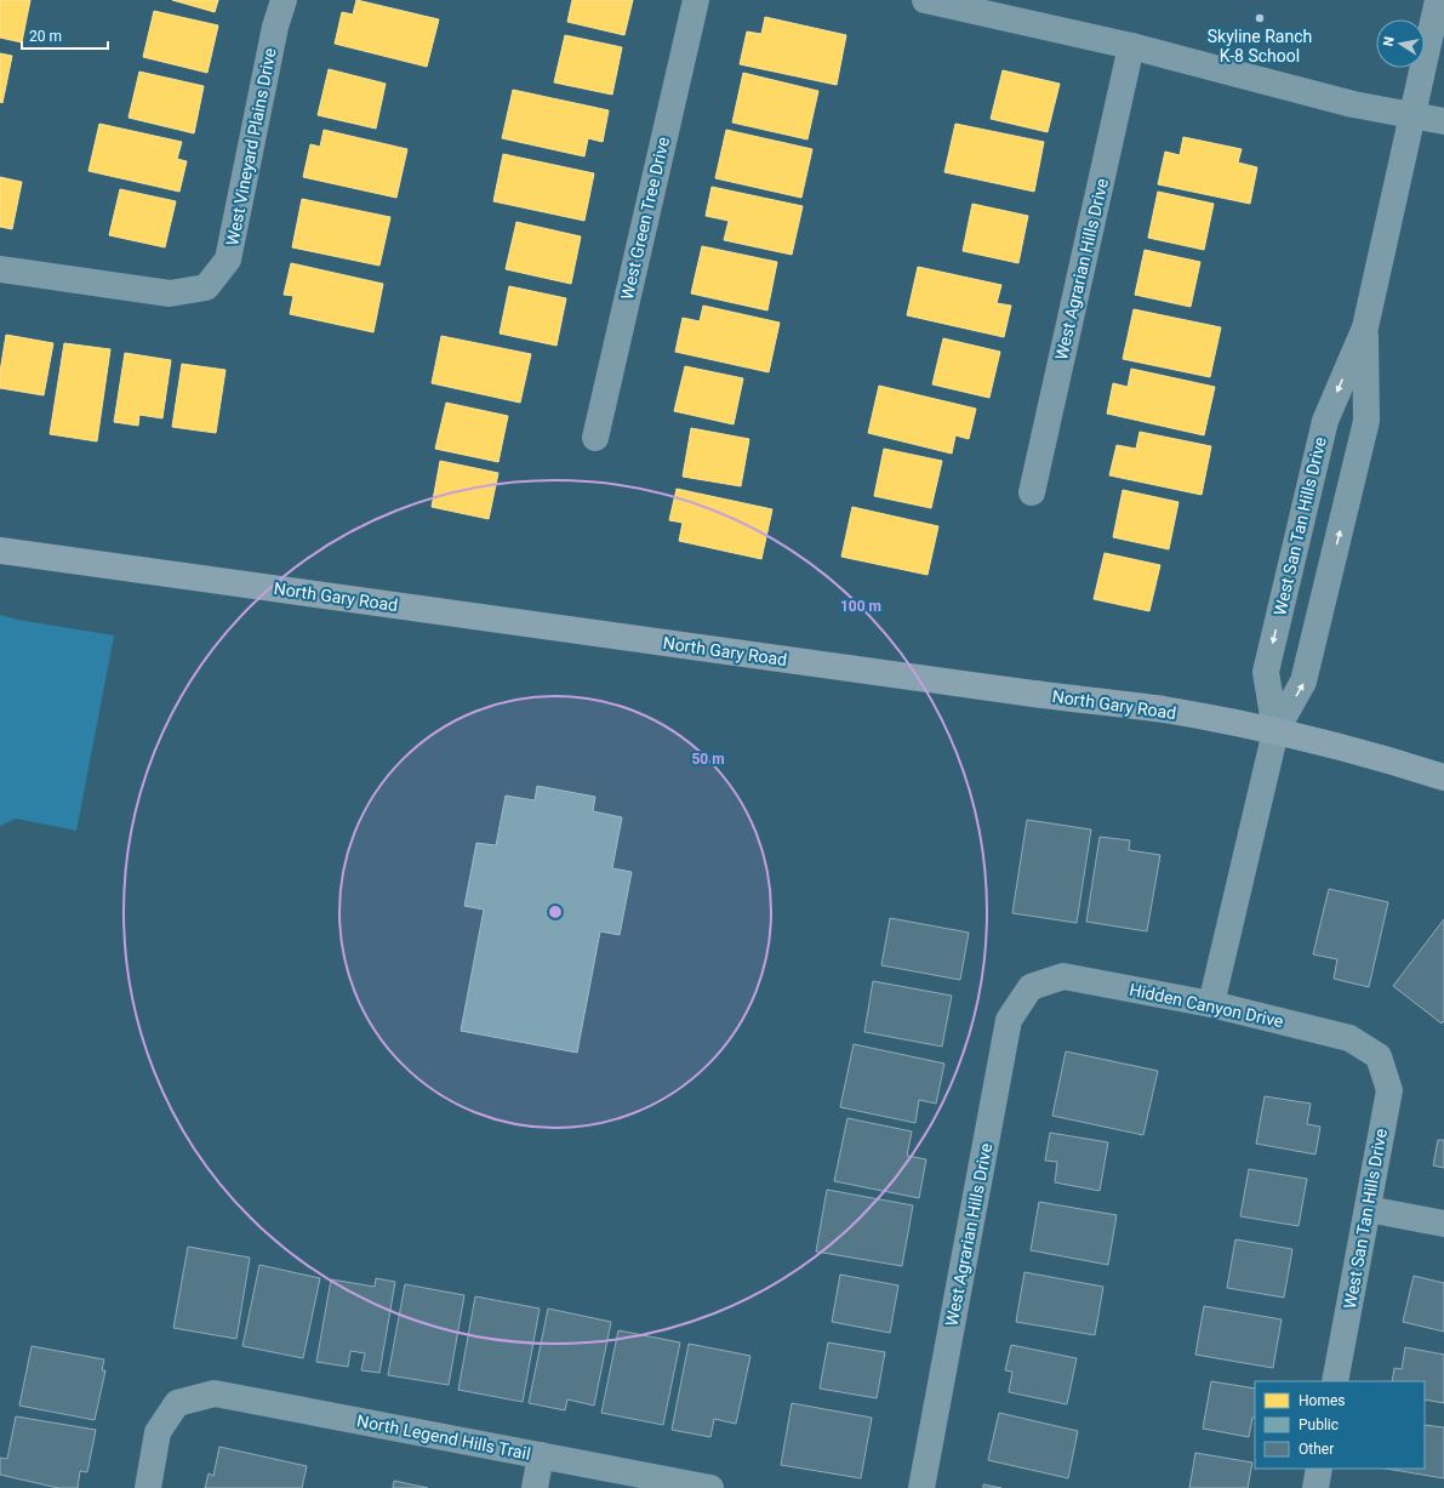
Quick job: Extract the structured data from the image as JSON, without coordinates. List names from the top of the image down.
{
  "streets": {
    "main road": ["North Gary Road"],
    "street": [
      "West Vineyard Plains Drive",
      "West Green Tree Drive",
      "West Agrarian Hills Drive",
      "West San Tan Hills Drive",
      "Hidden Canyon Drive",
      "North Legend Hills Trail"
    ]
  },
  "crossings": [
    ["West Agrarian Hills Drive", "Hidden Canyon Drive"],
    ["West San Tan Hills Drive", "North Gary Road"],
    ["West San Tan Hills Drive", "Hidden Canyon Drive"]
  ],
  "places": ["Skyline Ranch K-8 School"],
  "legend": ["Homes", "Public", "Other"],
  "scale_bar": "20 m",
  "north": "left",
  "rings": ["100 m", "50 m"]
}
